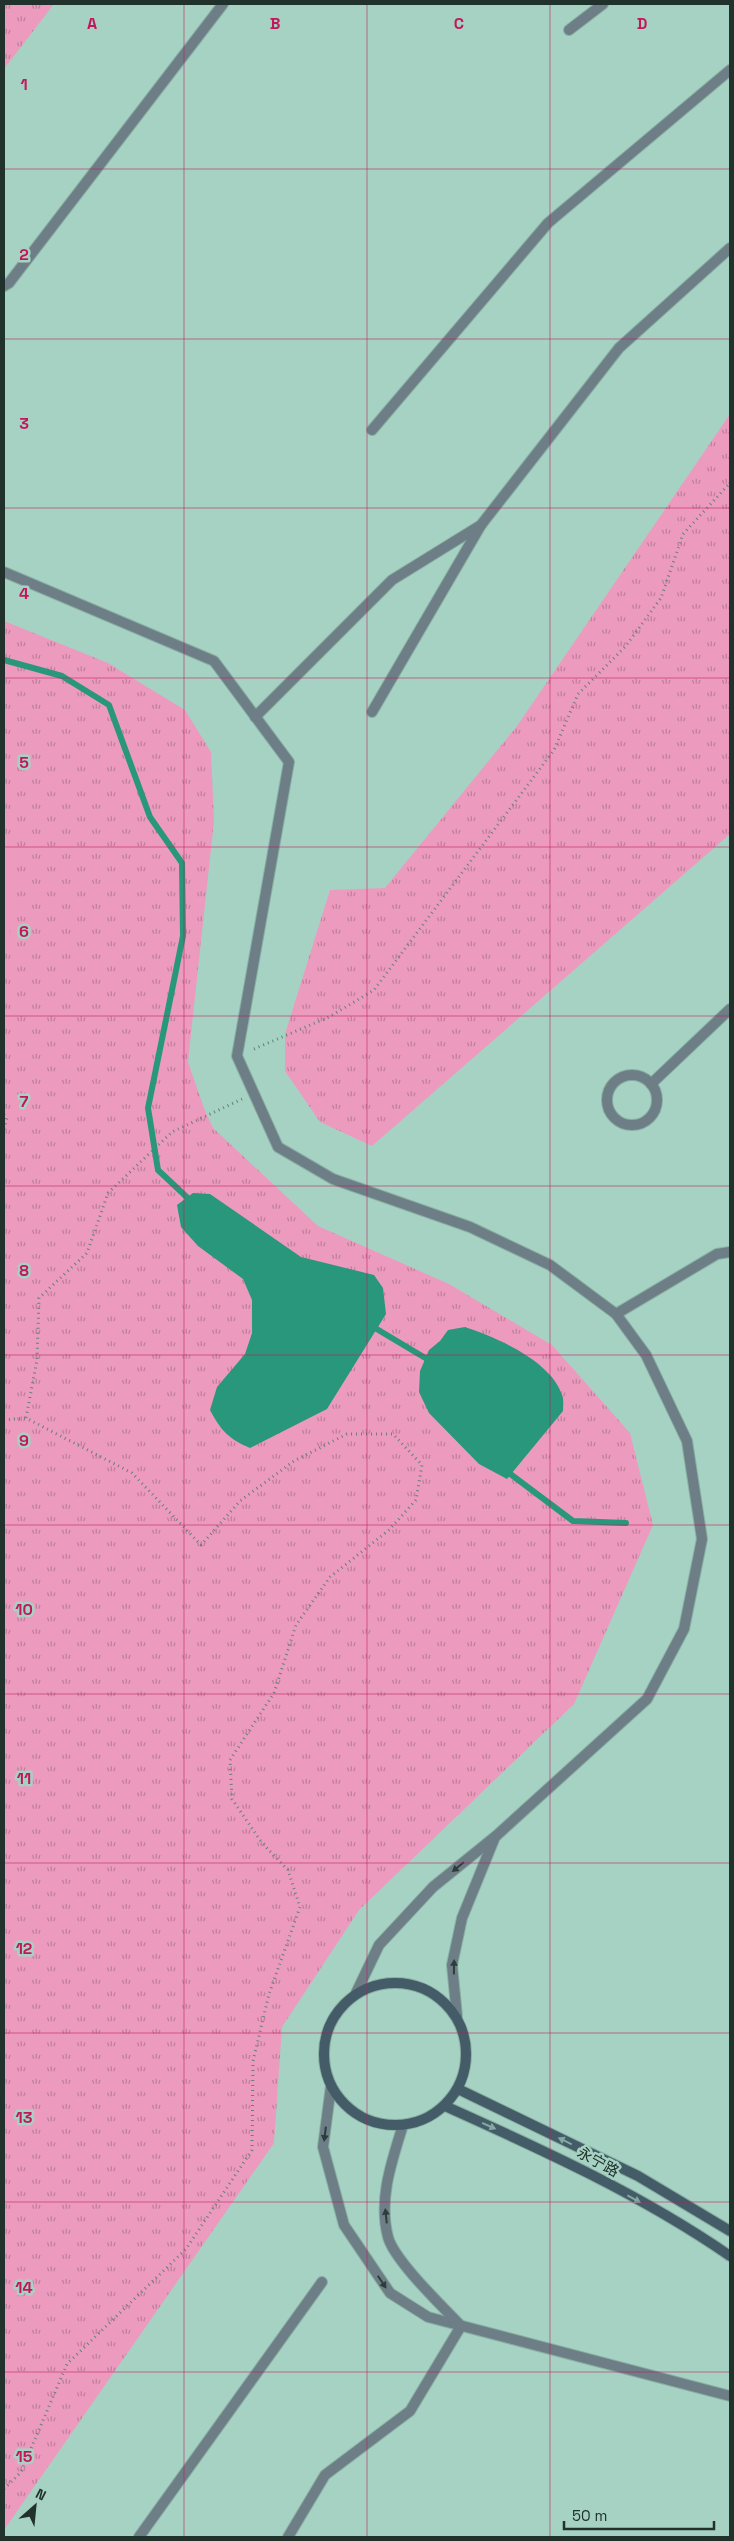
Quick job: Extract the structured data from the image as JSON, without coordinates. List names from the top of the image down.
{
  "streets": {
    "main road": ["永宁路"]
  },
  "scale_bar": "50 m",
  "north": "top right",
  "grid": {
    "columns": [
      "A",
      "B",
      "C",
      "D"
    ],
    "rows": [
      "1",
      "2",
      "3",
      "4",
      "5",
      "6",
      "7",
      "8",
      "9",
      "10",
      "11",
      "12",
      "13",
      "14",
      "15"
    ]
  }
}
